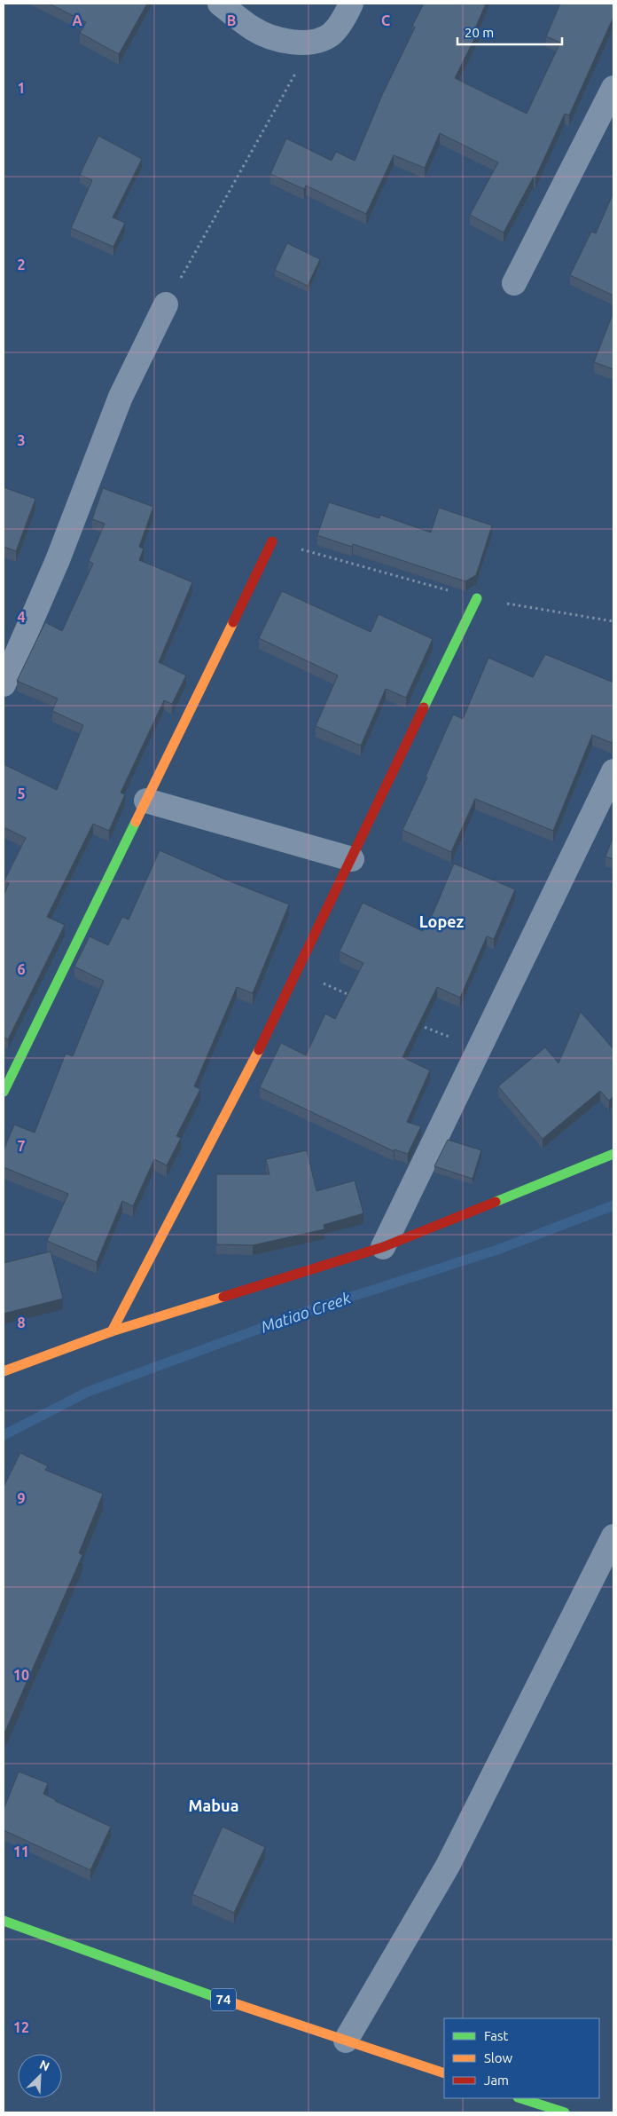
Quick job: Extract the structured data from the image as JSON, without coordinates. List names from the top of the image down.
{
  "streets": {
    "street": ["74"]
  },
  "districts": ["Lopez", "Mabua"],
  "water": ["Matiao Creek"],
  "legend": ["Fast", "Slow", "Jam"],
  "scale_bar": "20 m",
  "north": "top right",
  "grid": {
    "columns": ["A", "B", "C"],
    "rows": [
      "1",
      "2",
      "3",
      "4",
      "5",
      "6",
      "7",
      "8",
      "9",
      "10",
      "11",
      "12"
    ]
  }
}
